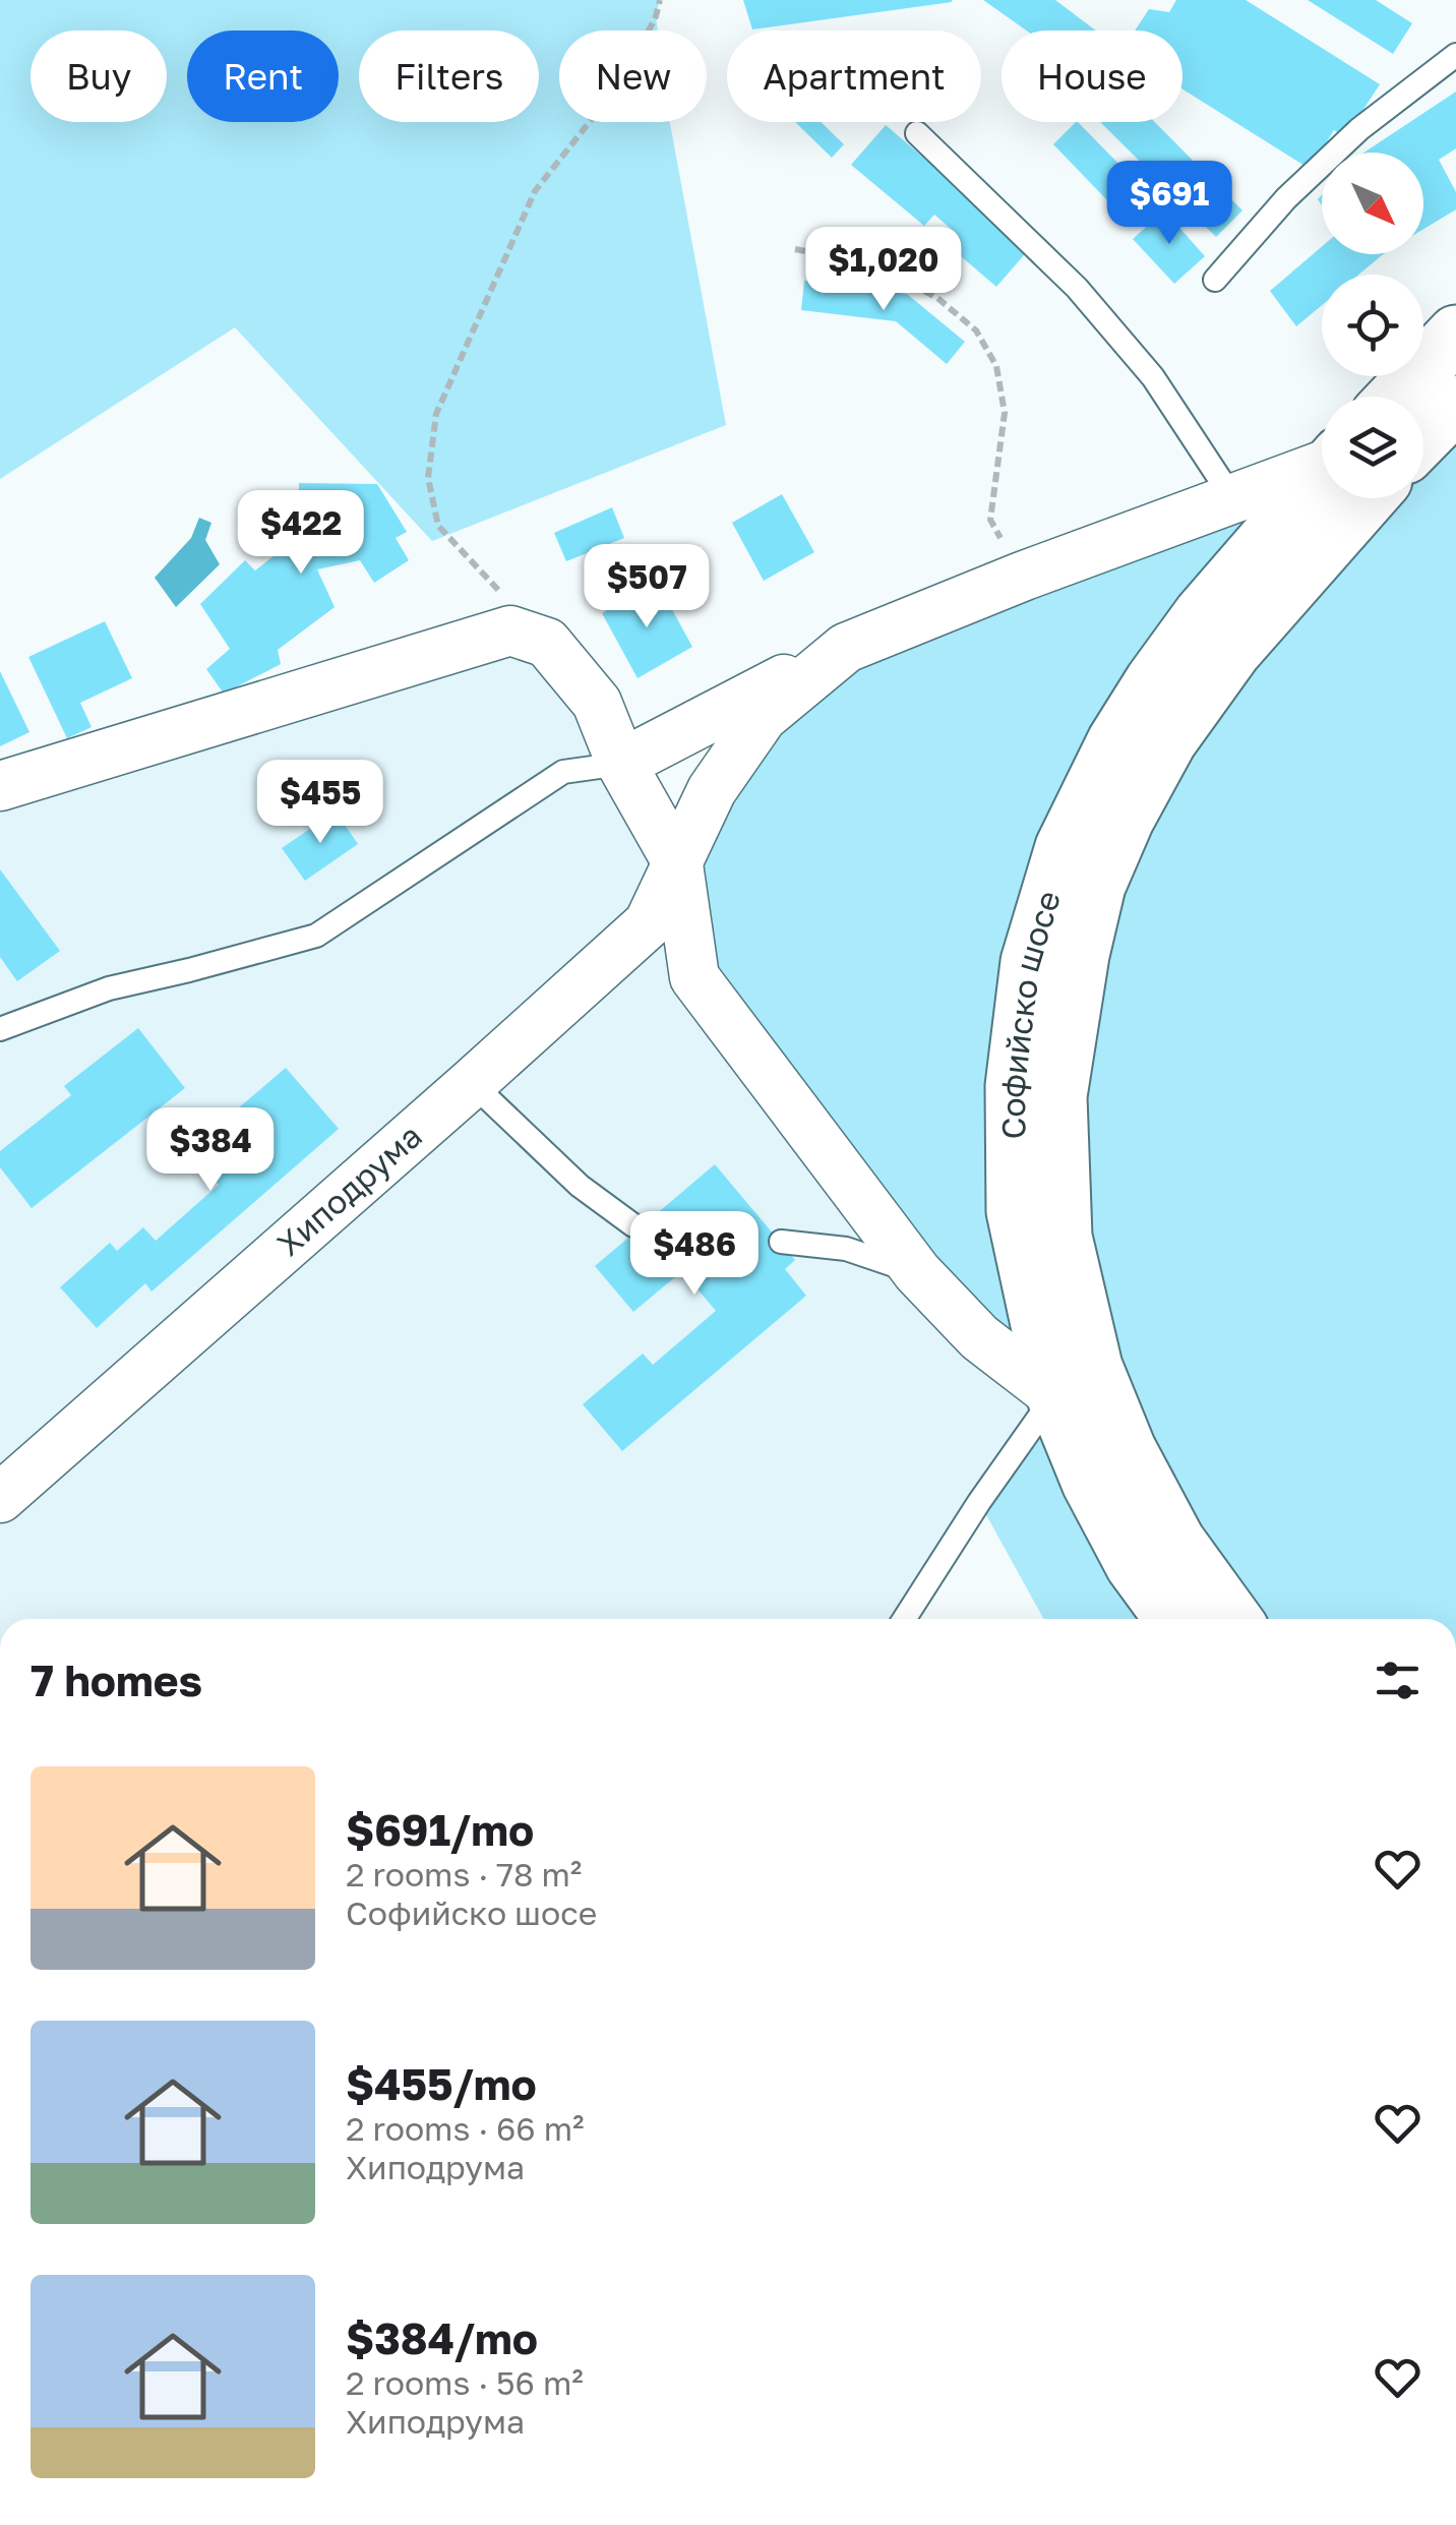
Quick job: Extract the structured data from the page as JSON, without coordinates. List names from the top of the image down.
{
  "streets": {
    "main road": ["Софийско шосе"],
    "street": ["Хиподрума"]
  },
  "north": "bottom right",
  "page": {
    "chip": [
      "Buy",
      "Rent",
      "Filters",
      "New",
      "Apartment",
      "House"
    ],
    "price": [
      "$691",
      "$1,020",
      "$422",
      "$507",
      "$455",
      "$384",
      "$486"
    ],
    "heading": "7 homes",
    "list": [
      {
        "name": "$691/mo",
        "note": "2 rooms · 78 m² · Софийско шосе"
      },
      {
        "name": "$455/mo",
        "note": "2 rooms · 66 m² · Хиподрума"
      },
      {
        "name": "$384/mo",
        "note": "2 rooms · 56 m² · Хиподрума"
      }
    ]
  }
}
